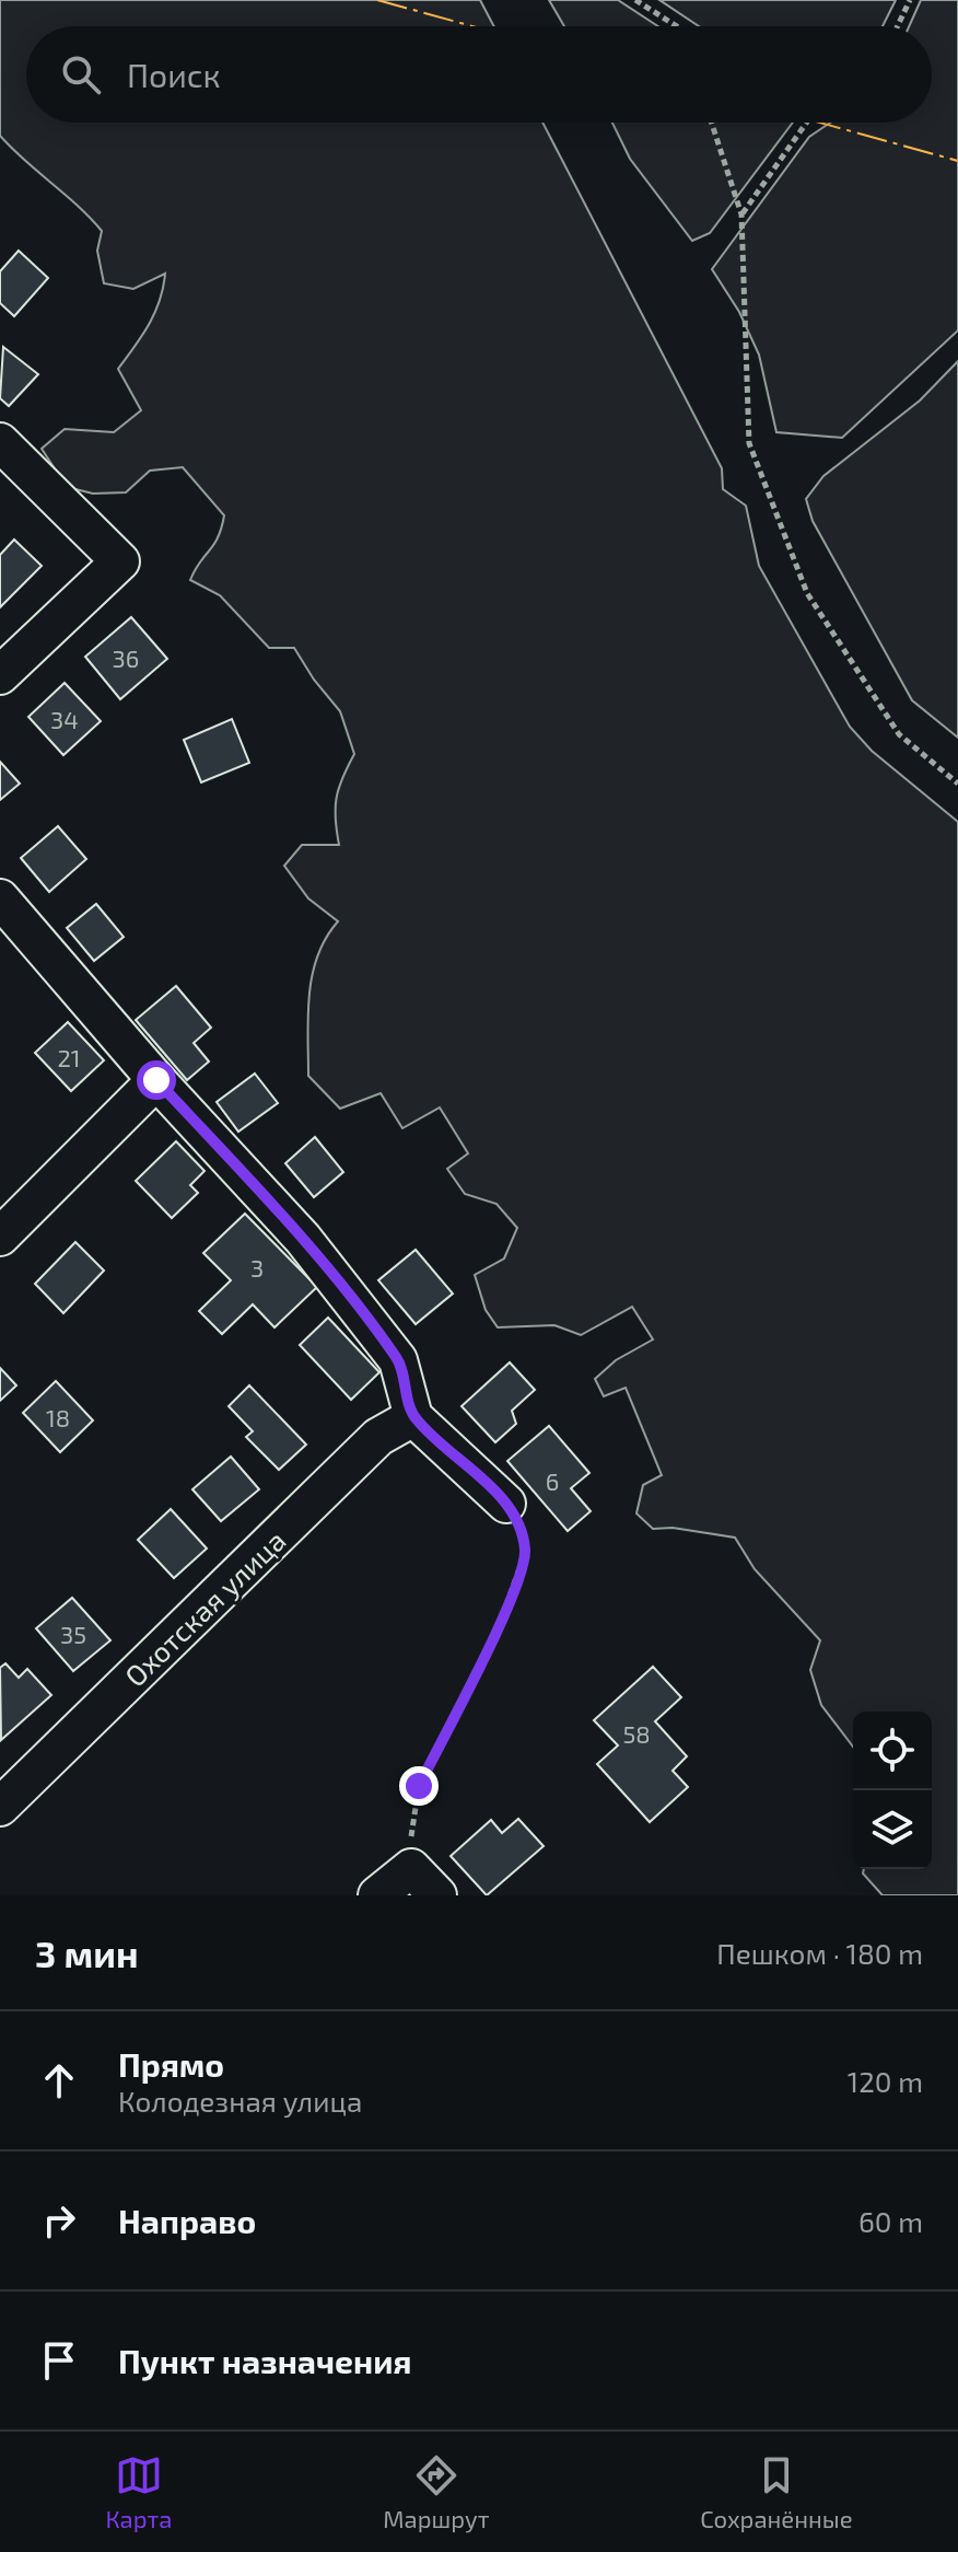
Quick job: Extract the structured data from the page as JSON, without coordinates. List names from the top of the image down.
{
  "streets": {
    "street": ["Охотская улица"]
  },
  "house_numbers": [
    "36",
    "34",
    "21",
    "3",
    "18",
    "6",
    "35",
    "58"
  ],
  "page": {
    "search": "Поиск",
    "heading": ["3 мин", "Пешком · 180 m"],
    "list": [
      ["Прямо", "Колодезная улица", "120 m"],
      ["Направо", "60 m"],
      "Пункт назначения"
    ],
    "nav": ["Карта", "Маршрут", "Сохранённые"]
  }
}
